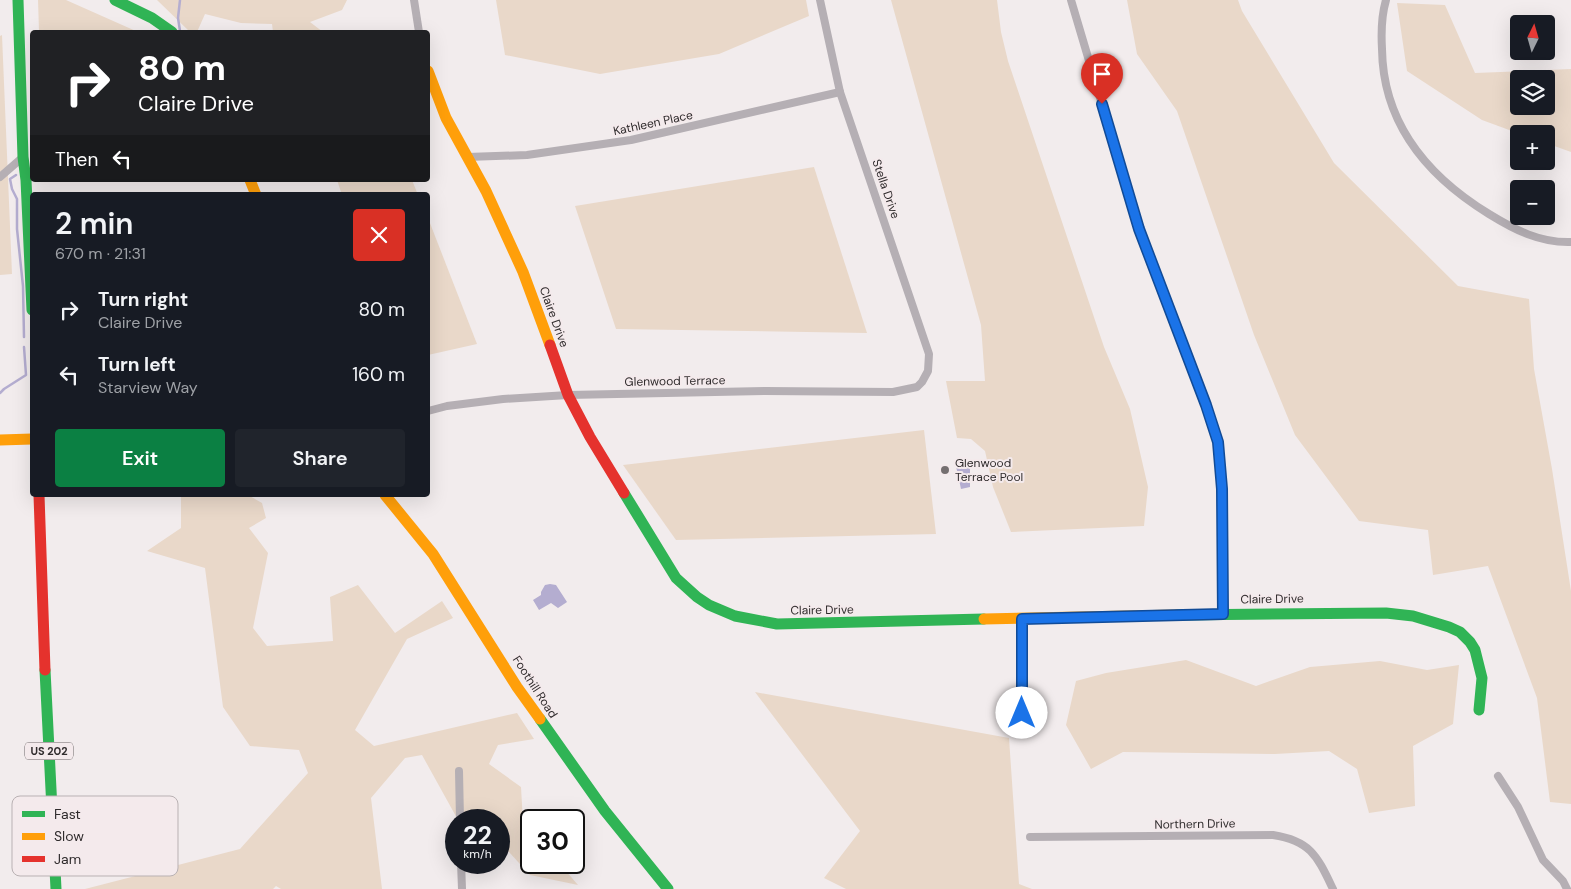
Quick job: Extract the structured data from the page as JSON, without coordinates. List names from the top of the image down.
{
  "streets": {
    "main road": ["Claire Drive", "Foothill Road", "US 202"],
    "street": [
      "Kathleen Place",
      "Stella Drive",
      "Glenwood Terrace",
      "Northern Drive"
    ]
  },
  "crossings": [
    ["Kathleen Place", "Stella Drive"],
    ["Kathleen Place", "Claire Drive"],
    ["Stella Drive", "Glenwood Terrace"],
    ["Claire Drive", "Glenwood Terrace"]
  ],
  "places": ["Glenwood Terrace Pool"],
  "legend": ["Fast", "Slow", "Jam"],
  "north": "top",
  "page": {
    "map_buttons": ["+", "−"],
    "turn": ["80 m", "Claire Drive"],
    "then": "Then",
    "heading": ["2 min", "670 m · 21:31"],
    "list": [
      {
        "name": "Turn right",
        "note": "Claire Drive",
        "value": "80 m"
      },
      {
        "name": "Turn left",
        "note": "Starview Way",
        "value": "160 m"
      }
    ],
    "buttons": ["Exit", "Share"],
    "speed": "22 km/h",
    "limit": "30"
  }
}
